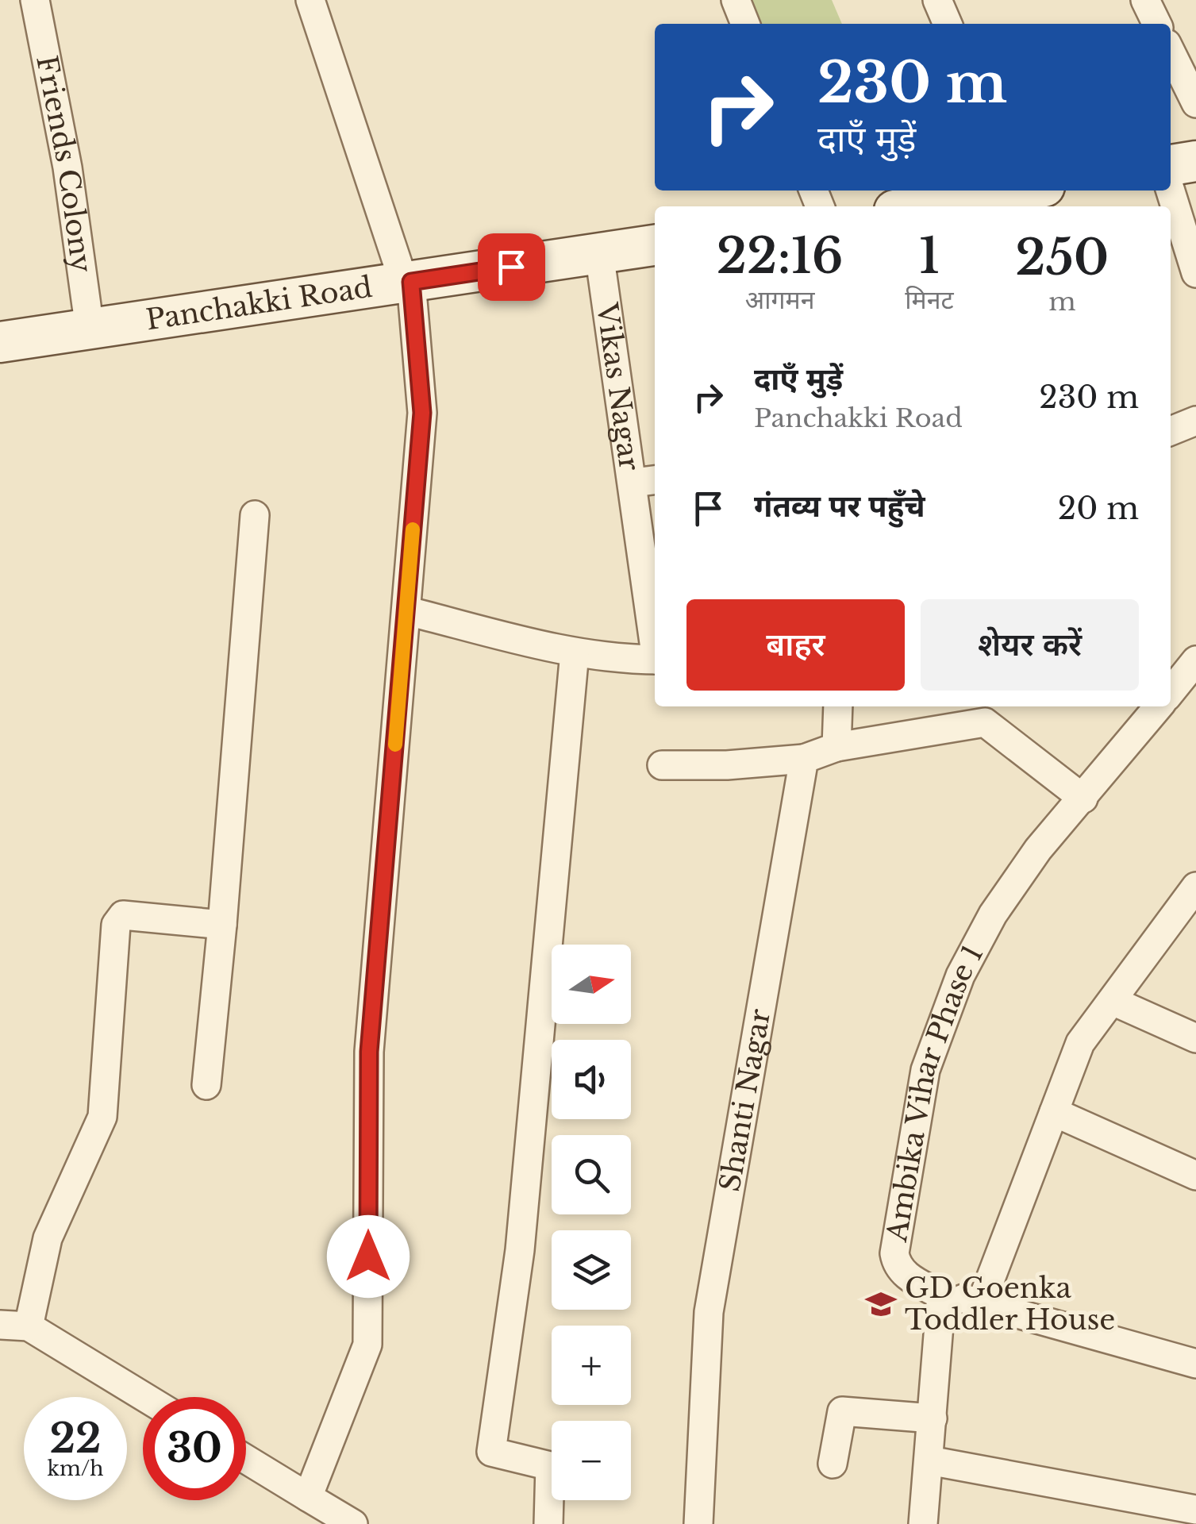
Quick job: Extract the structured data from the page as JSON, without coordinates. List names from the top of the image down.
{
  "streets": {
    "main road": ["Panchakki Road"],
    "street": [
      "Friends Colony",
      "Vikas Nagar",
      "Ambika Vihar Phase 1",
      "Shanti Nagar"
    ]
  },
  "crossings": [
    ["Friends Colony", "Panchakki Road"],
    ["Panchakki Road", "Vikas Nagar"]
  ],
  "places": {
    "school or university": ["GD Goenka Toddler House"]
  },
  "north": "right",
  "page": {
    "turn": ["230 m", "दाएँ मुड़ें"],
    "eta": [
      "22:16",
      "आगमन",
      "1",
      "मिनट",
      "250",
      "m"
    ],
    "list": [
      {
        "name": "दाएँ मुड़ें",
        "note": "Panchakki Road",
        "value": "230 m"
      },
      {
        "name": "गंतव्य पर पहुँचे",
        "value": "20 m"
      }
    ],
    "buttons": ["बाहर", "शेयर करें"],
    "map_buttons": ["+", "−"],
    "speed": "22 km/h",
    "limit": "30"
  }
}
